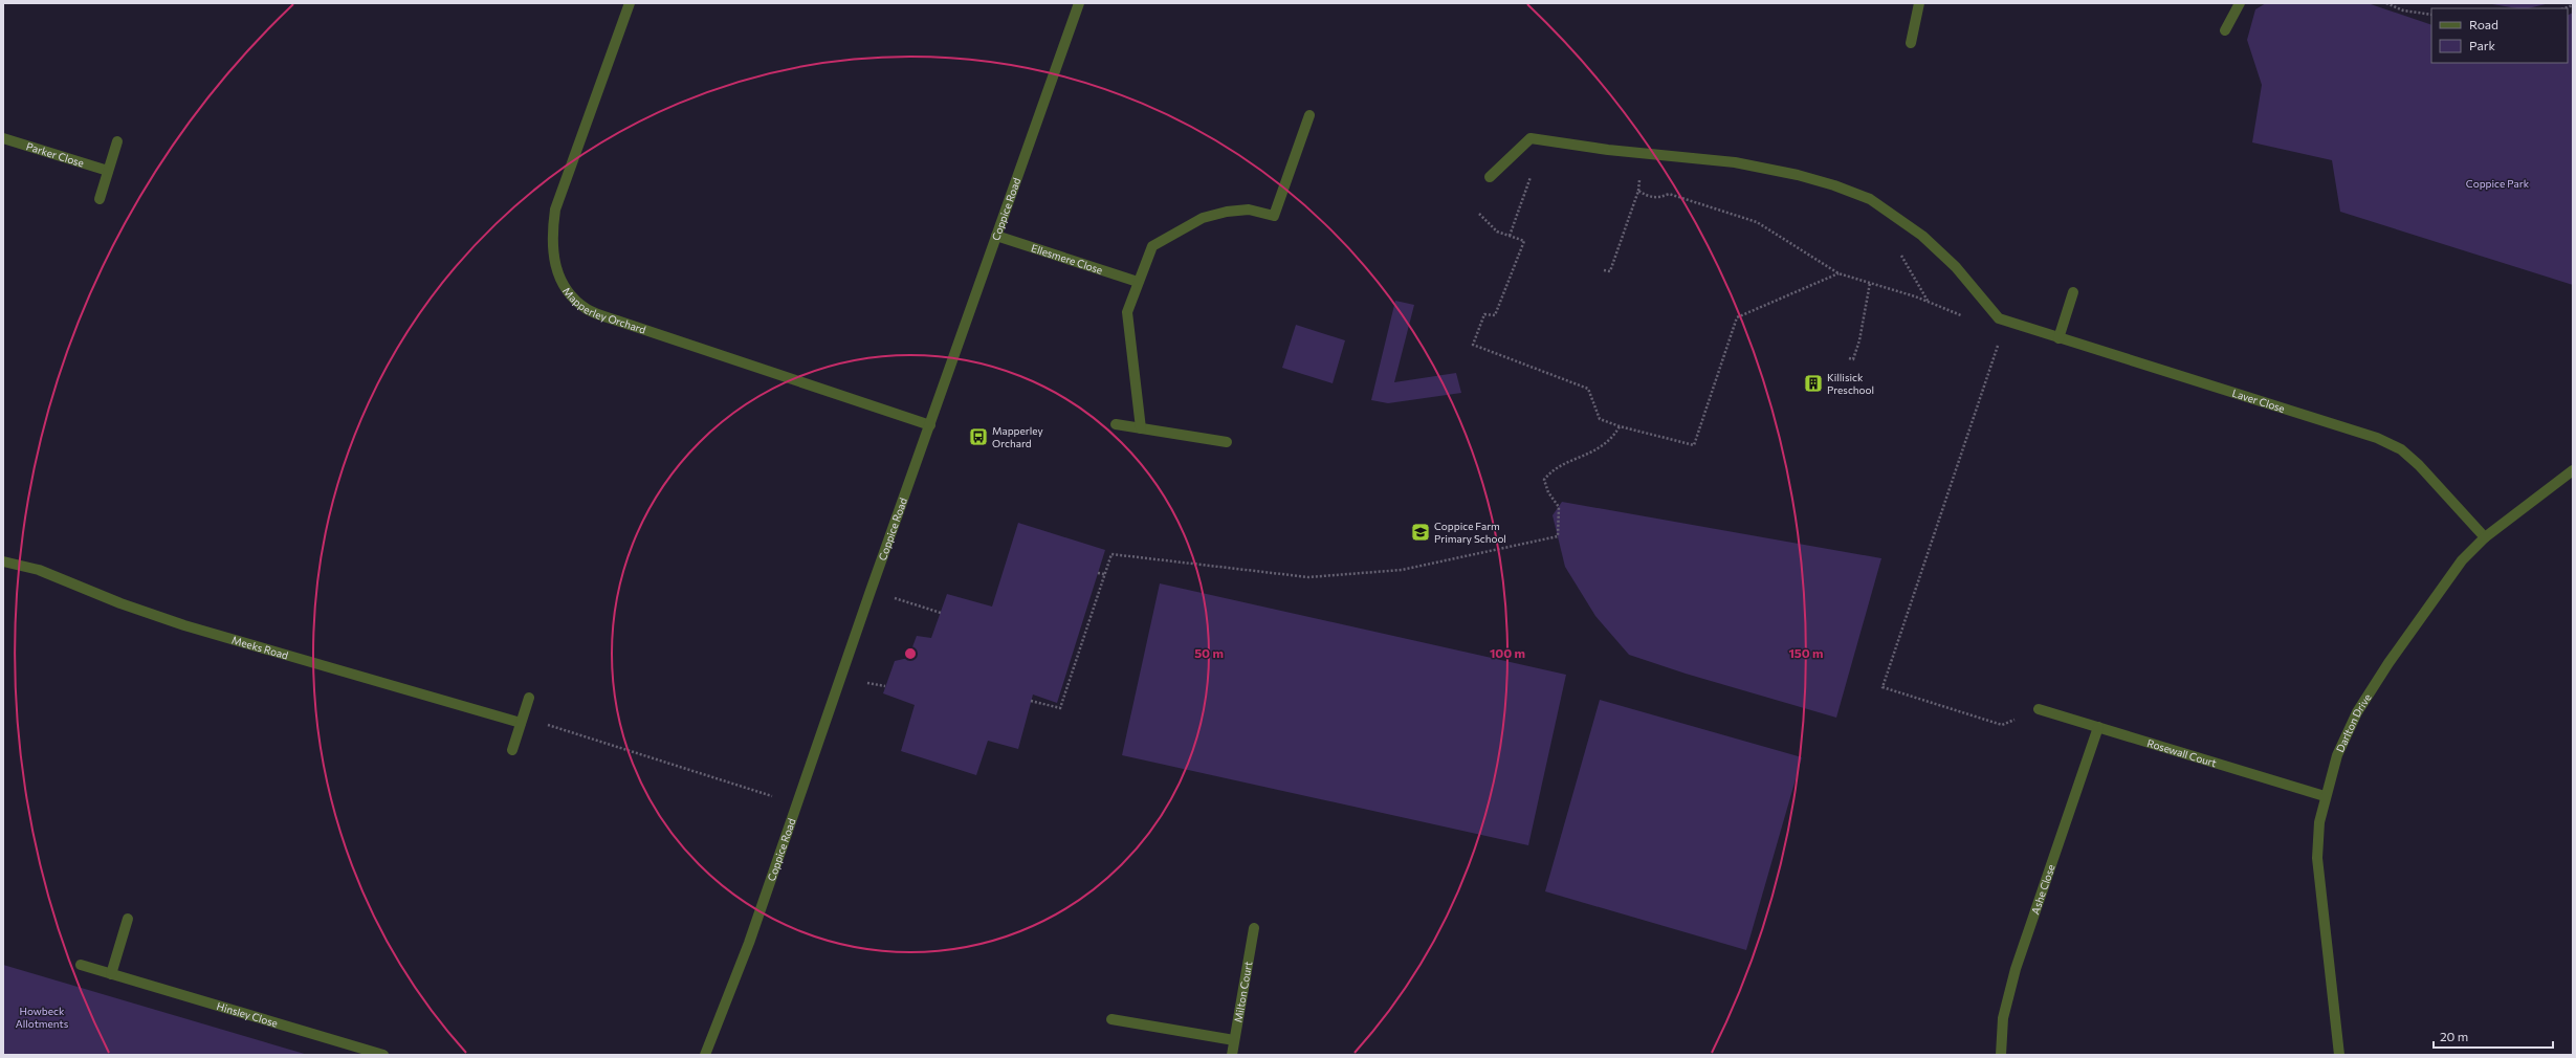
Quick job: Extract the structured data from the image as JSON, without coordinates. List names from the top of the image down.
{
  "streets": {
    "street": [
      "Parker Close",
      "Coppice Road",
      "Ellesmere Close",
      "Mapperley Orchard",
      "Laver Close",
      "Meeks Road",
      "Darlton Drive",
      "Rosewall Court",
      "Ashe Close",
      "Milton Court",
      "Hinsley Close"
    ]
  },
  "crossings": [
    ["Coppice Road", "Ellesmere Close"],
    ["Coppice Road", "Mapperley Orchard"],
    ["Laver Close", "Darlton Drive"],
    ["Darlton Drive", "Rosewall Court"],
    ["Rosewall Court", "Ashe Close"]
  ],
  "parks": ["Coppice Park", "Howbeck Allotments"],
  "places": {
    "building": ["Killisick Preschool"],
    "bus stop": ["Mapperley Orchard"],
    "school or university": ["Coppice Farm Primary School"]
  },
  "legend": ["Road", "Park"],
  "scale_bar": "20 m",
  "rings": ["50 m", "100 m", "150 m"]
}
